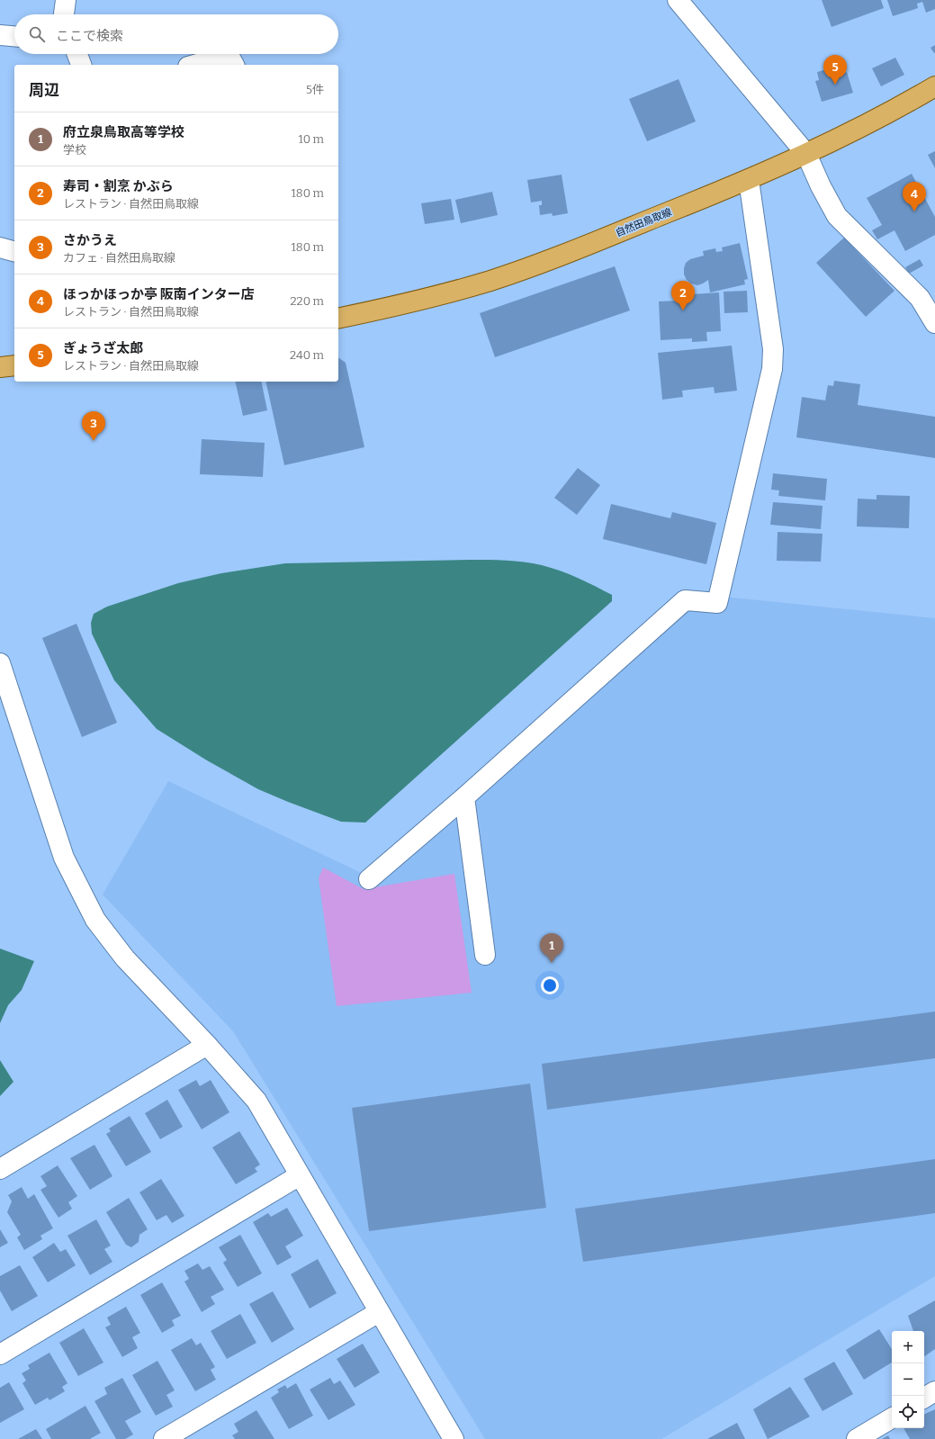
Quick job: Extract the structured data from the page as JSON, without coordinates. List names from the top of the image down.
{
  "streets": {
    "main road": ["自然田鳥取線"]
  },
  "page": {
    "search": "ここで検索",
    "pins": [
      "5",
      "4",
      "2",
      "3",
      "1"
    ],
    "heading": ["周辺", "5件"],
    "list": [
      {
        "mark": "1",
        "name": "府立泉鳥取高等学校",
        "note": "学校",
        "value": "10 m"
      },
      {
        "mark": "2",
        "name": "寿司・割烹 かぶら",
        "note": "レストラン · 自然田鳥取線",
        "value": "180 m"
      },
      {
        "mark": "3",
        "name": "さかうえ",
        "note": "カフェ · 自然田鳥取線",
        "value": "180 m"
      },
      {
        "mark": "4",
        "name": "ほっかほっか亭 阪南インター店",
        "note": "レストラン · 自然田鳥取線",
        "value": "220 m"
      },
      {
        "mark": "5",
        "name": "ぎょうざ太郎",
        "note": "レストラン · 自然田鳥取線",
        "value": "240 m"
      }
    ],
    "map_buttons": ["+", "−"]
  }
}
